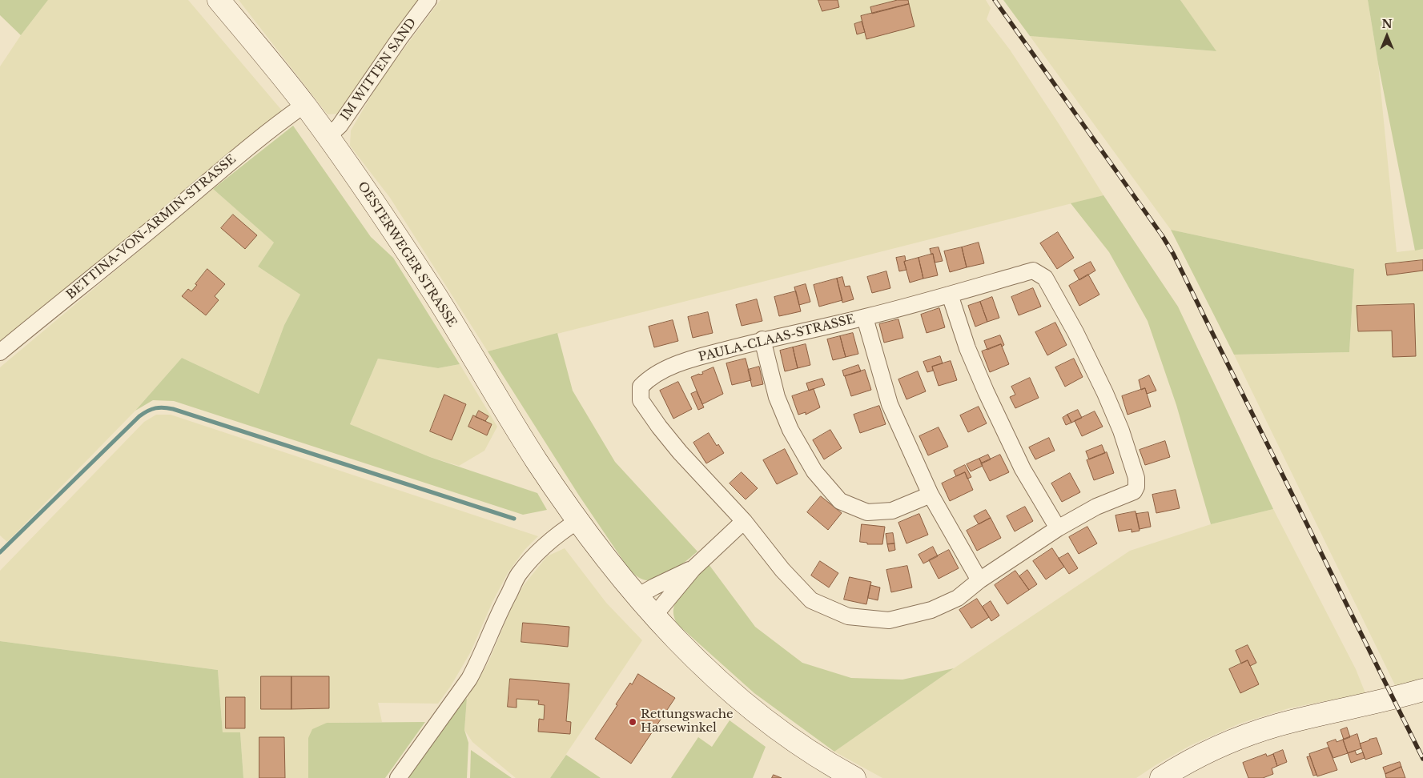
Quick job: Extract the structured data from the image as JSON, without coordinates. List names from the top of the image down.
{
  "streets": {
    "street": [
      "IM WITTEN SAND",
      "BETTINA-VON-ARMIN-STRASSE",
      "OESTERWEGER STRASSE",
      "PAULA-CLAAS-STRASSE"
    ]
  },
  "crossings": [
    ["IM WITTEN SAND", "OESTERWEGER STRASSE"],
    ["BETTINA-VON-ARMIN-STRASSE", "OESTERWEGER STRASSE"]
  ],
  "places": ["Rettungswache Harsewinkel"],
  "north": "top"
}
